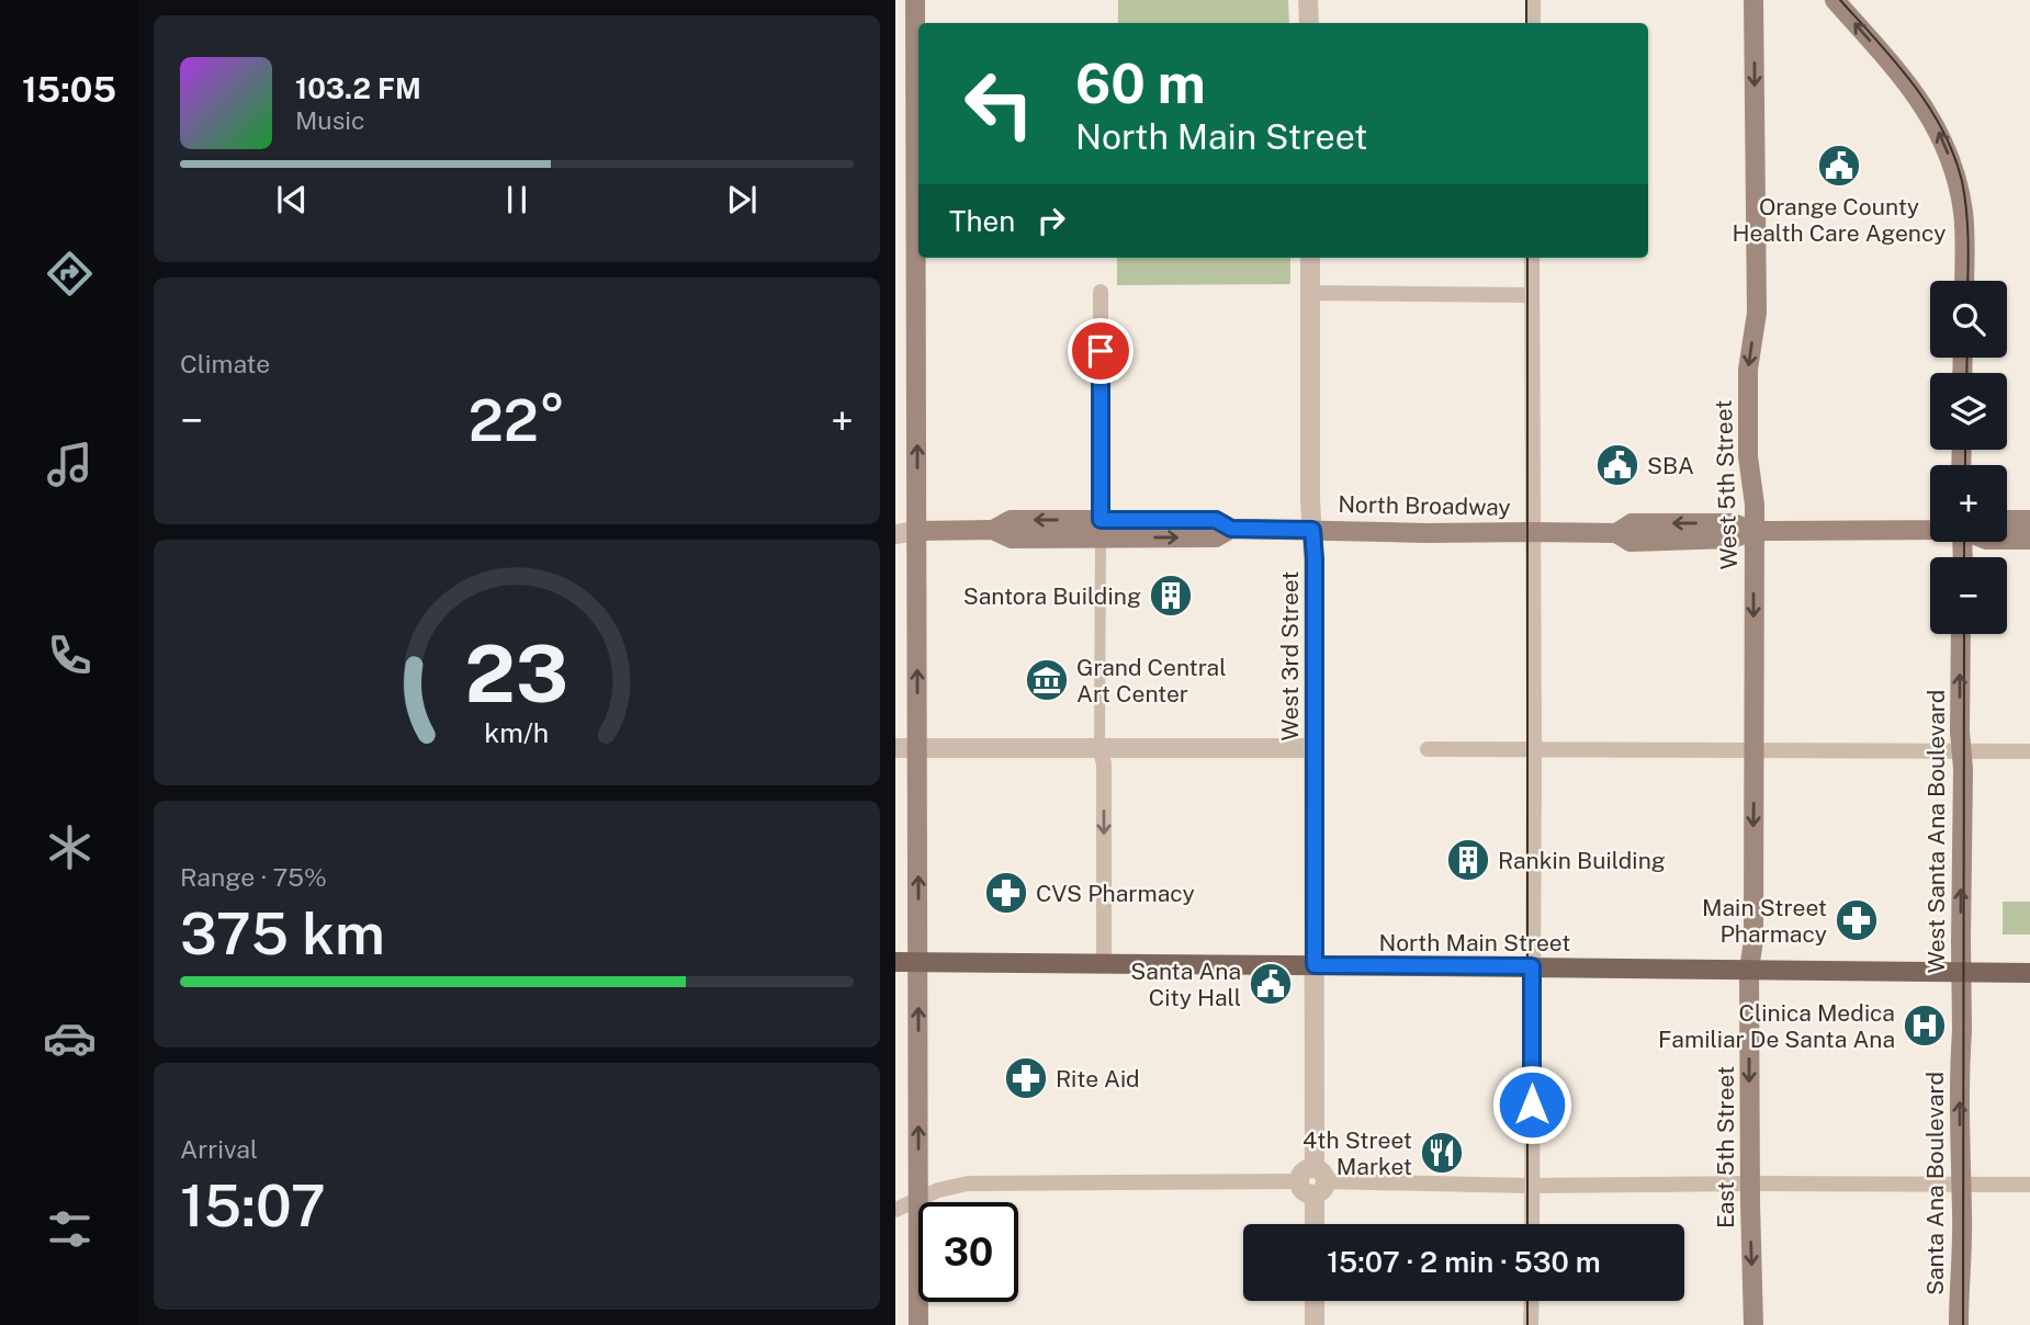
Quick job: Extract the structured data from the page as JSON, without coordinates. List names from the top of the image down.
{
  "streets": {
    "main road": [
      "West 5th Street",
      "North Broadway",
      "West Santa Ana Boulevard",
      "North Main Street",
      "East 5th Street",
      "Santa Ana Boulevard"
    ],
    "street": ["West 3rd Street"]
  },
  "crossings": [
    ["West 5th Street", "North Broadway"],
    ["West 5th Street", "North Main Street"],
    ["West 5th Street", "East 5th Street"],
    ["North Broadway", "West 3rd Street"],
    ["West 3rd Street", "North Main Street"],
    ["West Santa Ana Boulevard", "North Main Street"],
    ["West Santa Ana Boulevard", "Santa Ana Boulevard"],
    ["North Main Street", "East 5th Street"]
  ],
  "one_way": [
    "West 5th Street",
    "West Santa Ana Boulevard",
    "East 5th Street",
    "Santa Ana Boulevard"
  ],
  "places": {
    "public building": ["Orange County Health Care Agency", "SBA", "Santa Ana City Hall"],
    "building": ["Santora Building", "Rankin Building"],
    "museum": ["Grand Central Art Center"],
    "pharmacy": ["CVS Pharmacy", "Main Street Pharmacy", "Rite Aid"],
    "hospital": ["Clinica Medica Familiar De Santa Ana"],
    "restaurant": ["4th Street Market"]
  },
  "page": {
    "tabs": "15:05",
    "turn": ["60 m", "North Main Street"],
    "song": ["103.2 FM", "Music"],
    "then": "Then",
    "tile": [
      "Climate",
      ["Range · 75%", "375 km"],
      ["Arrival", "15:07"]
    ],
    "map_buttons": ["+", "−"],
    "heat": ["−", "22°", "+"],
    "limit": "30",
    "trip": "15:07 · 2 min · 530 m",
    "gauge": ["23", "km/h"]
  }
}
